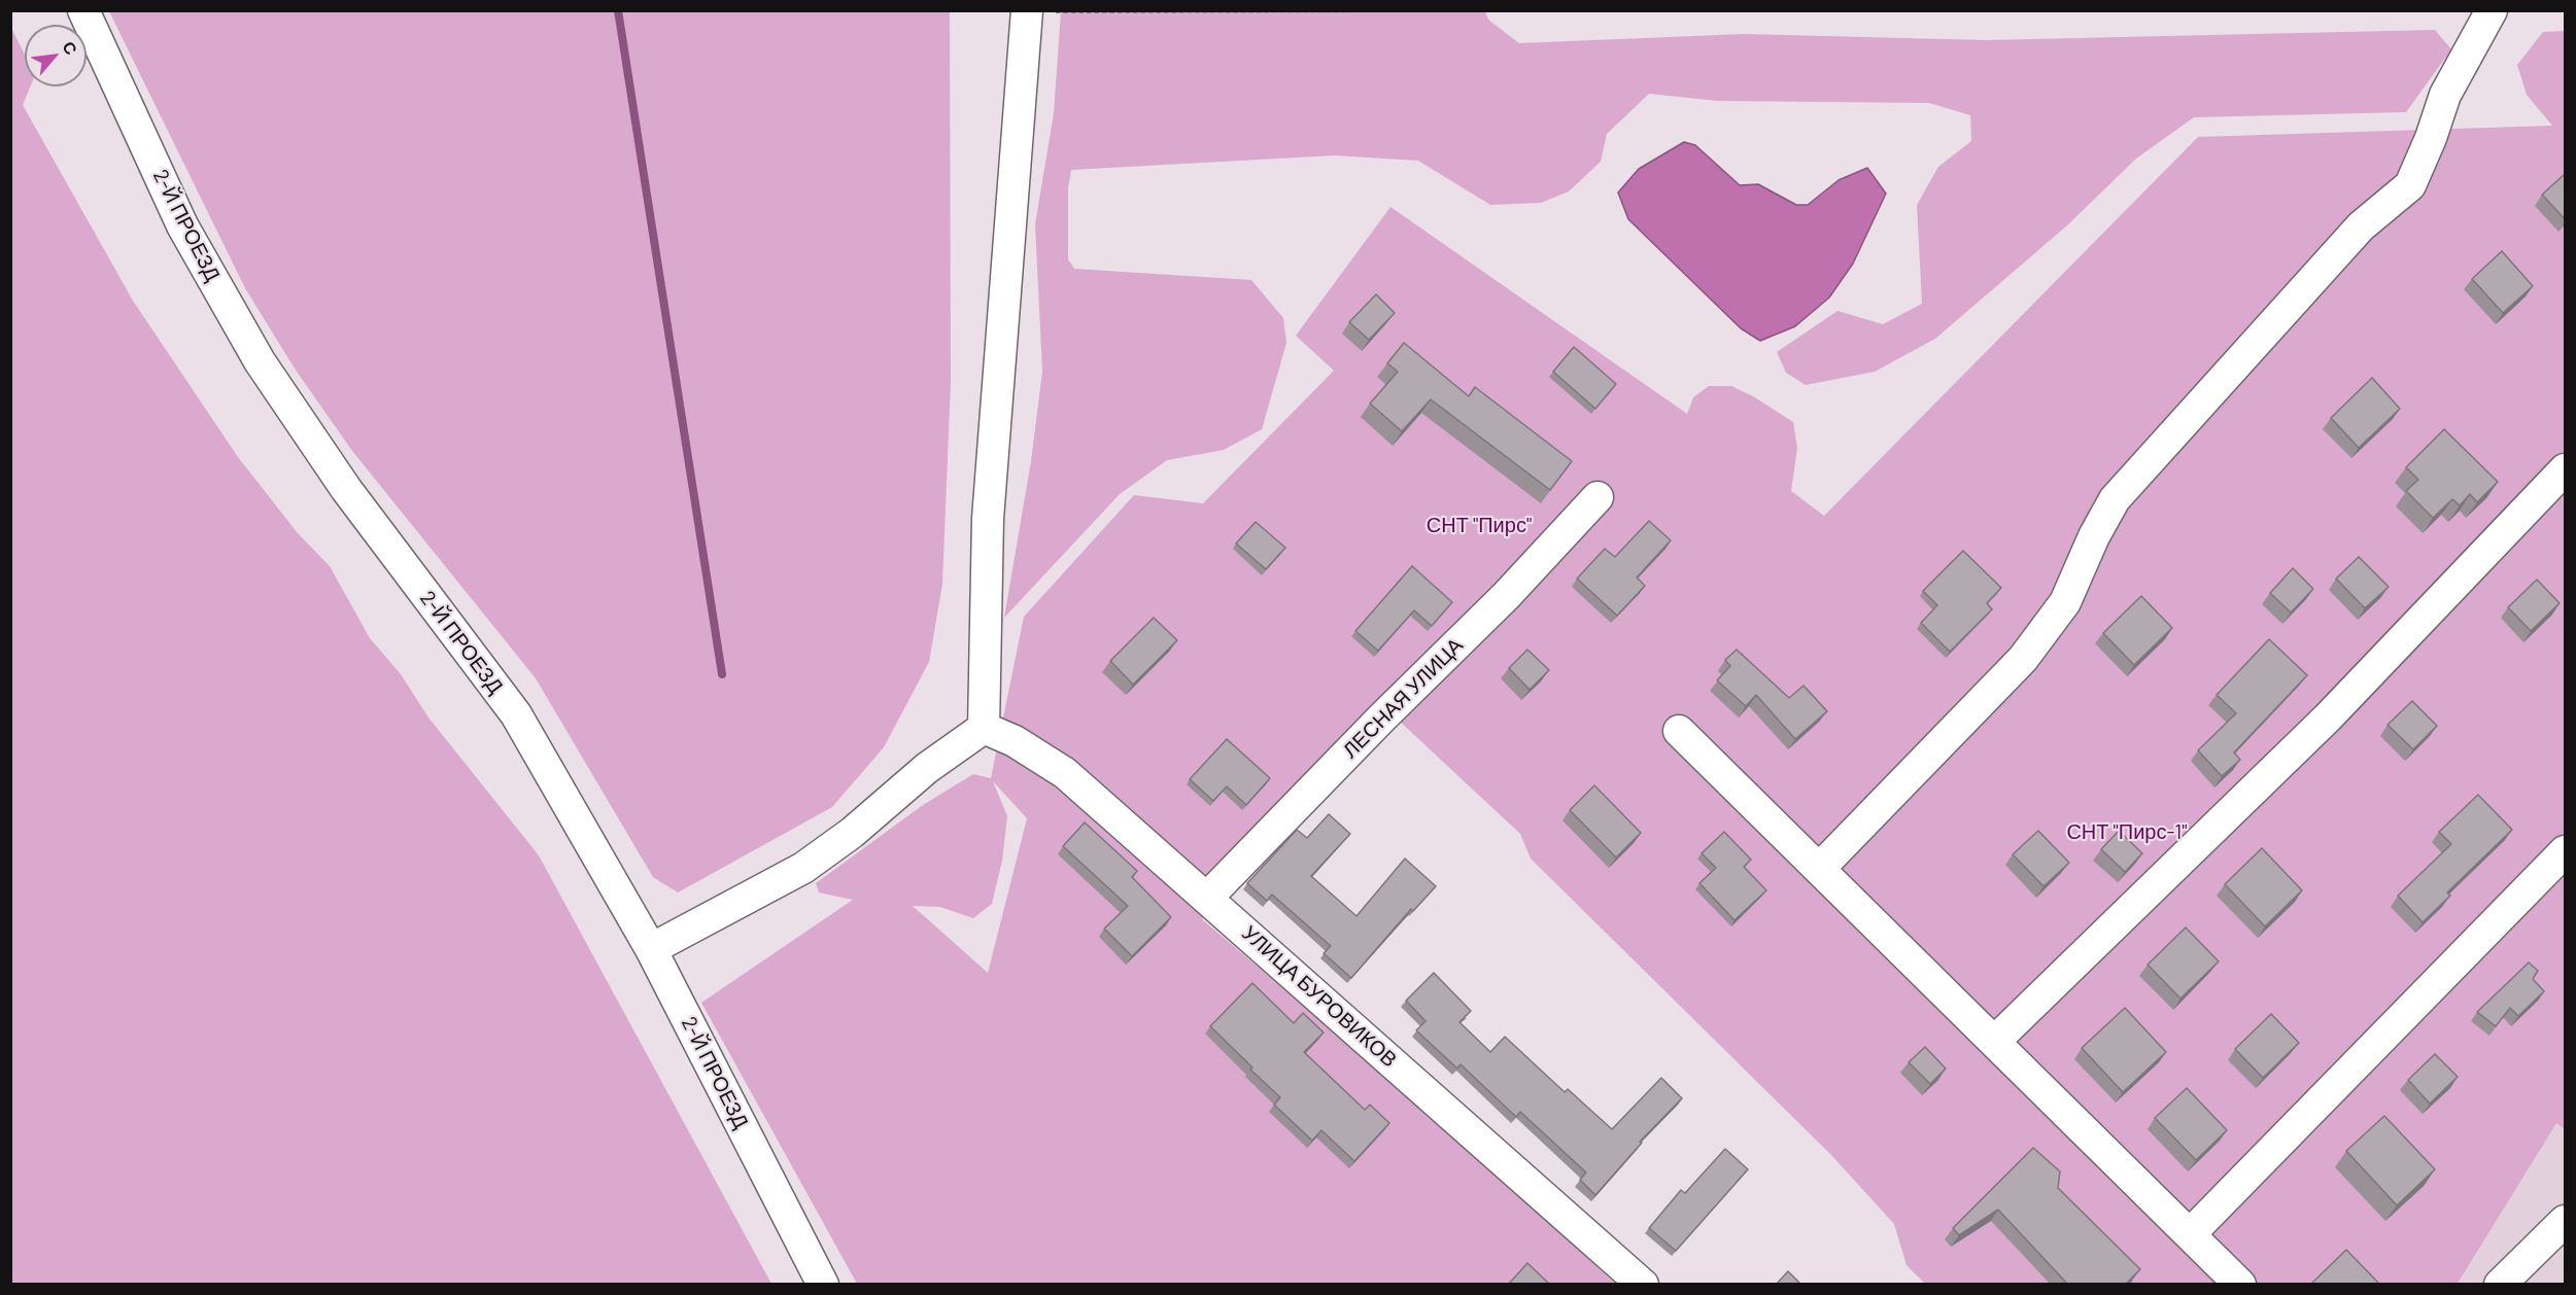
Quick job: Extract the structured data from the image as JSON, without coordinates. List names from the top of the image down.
{
  "streets": {
    "street": ["2-Й ПРОЕЗД", "ЛЕСНАЯ УЛИЦА", "УЛИЦА БУРОВИКОВ"]
  },
  "crossings": [
    ["ЛЕСНАЯ УЛИЦА", "УЛИЦА БУРОВИКОВ"]
  ],
  "parks": ["СНТ \"Пирс\"", "СНТ \"Пирс-1\""],
  "north": "top right"
}
